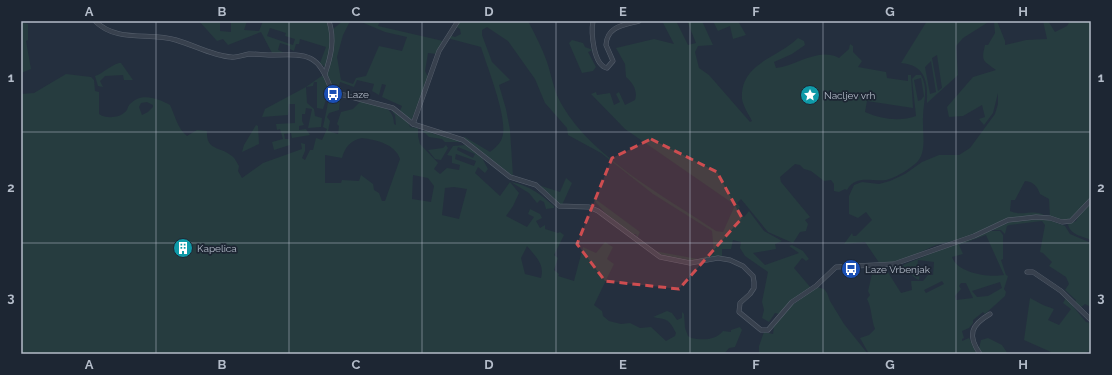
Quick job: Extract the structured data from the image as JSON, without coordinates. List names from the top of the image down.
{
  "places": {
    "bus stop": ["Laze", "Laze Vrbenjak"],
    "place": ["Nacljev vrh"],
    "building": ["Kapelica"]
  },
  "grid": {
    "columns": [
      "A",
      "B",
      "C",
      "D",
      "E",
      "F",
      "G",
      "H"
    ],
    "rows": ["1", "2", "3"]
  }
}
